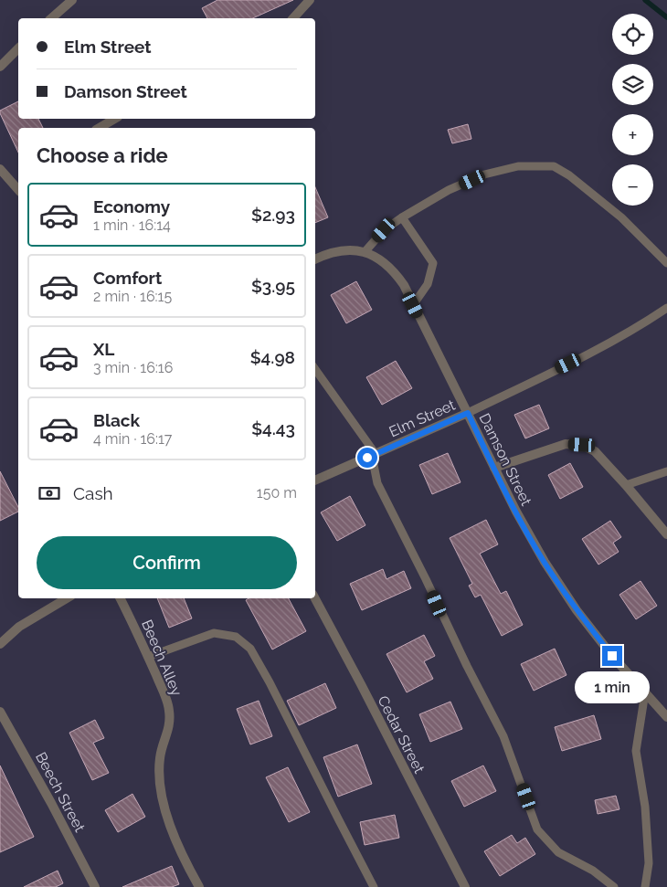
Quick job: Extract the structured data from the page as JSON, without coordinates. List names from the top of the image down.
{
  "streets": {
    "street": [
      "Elm Street",
      "Damson Street",
      "Beech Alley",
      "Cedar Street",
      "Beech Street"
    ]
  },
  "crossings": [
    ["Elm Street", "Damson Street"]
  ],
  "page": {
    "map_buttons": ["+", "−"],
    "banner": ["Elm Street", "Damson Street"],
    "heading": "Choose a ride",
    "list": [
      {
        "name": "Economy",
        "note": "1 min · 16:14",
        "value": "$2.93"
      },
      {
        "name": "Comfort",
        "note": "2 min · 16:15",
        "value": "$3.95"
      },
      {
        "name": "XL",
        "note": "3 min · 16:16",
        "value": "$4.98"
      },
      {
        "name": "Black",
        "note": "4 min · 16:17",
        "value": "$4.43"
      }
    ],
    "pay": ["Cash", "150 m"],
    "buttons": "Confirm",
    "bubble": "1 min"
  }
}
